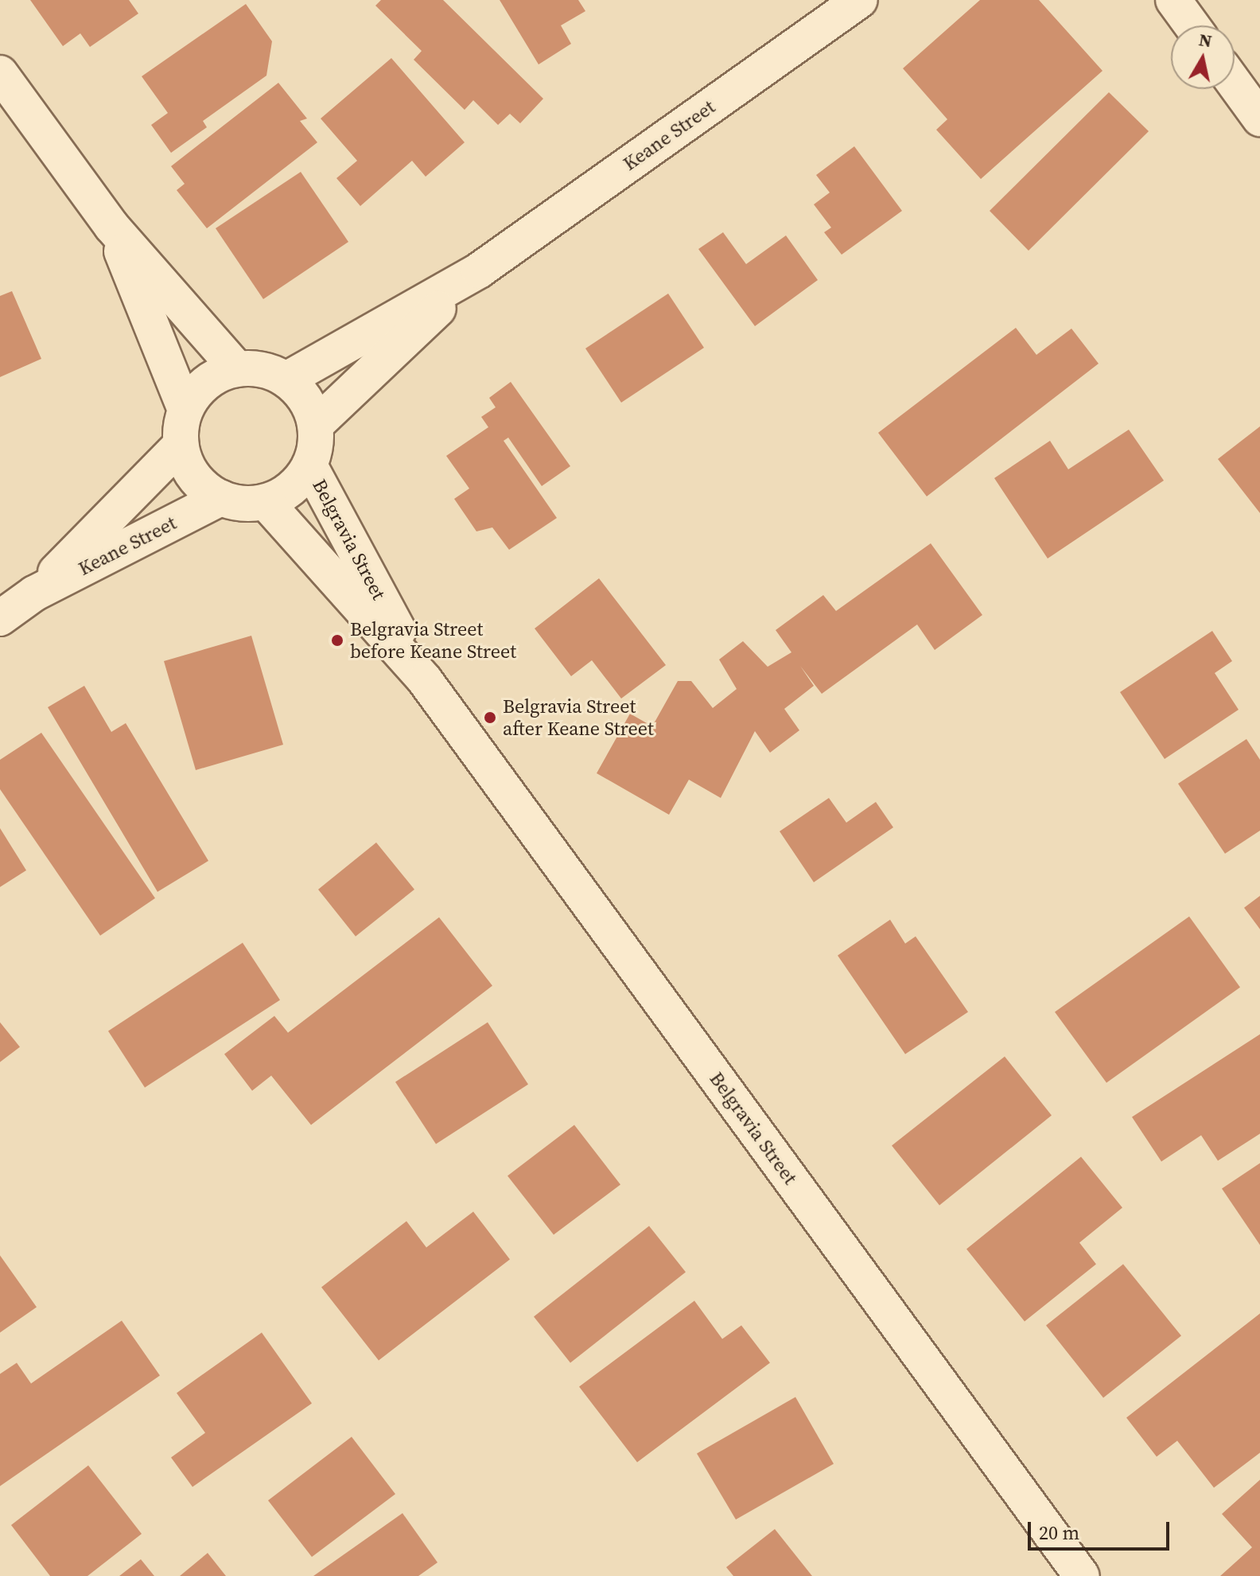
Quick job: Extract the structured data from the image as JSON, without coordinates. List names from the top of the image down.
{
  "streets": {
    "street": ["Keane Street", "Belgravia Street"]
  },
  "crossings": [
    ["Keane Street", "Belgravia Street"]
  ],
  "places": ["Belgravia Street before Keane Street", "Belgravia Street after Keane Street"],
  "scale_bar": "20 m",
  "north": "top"
}
